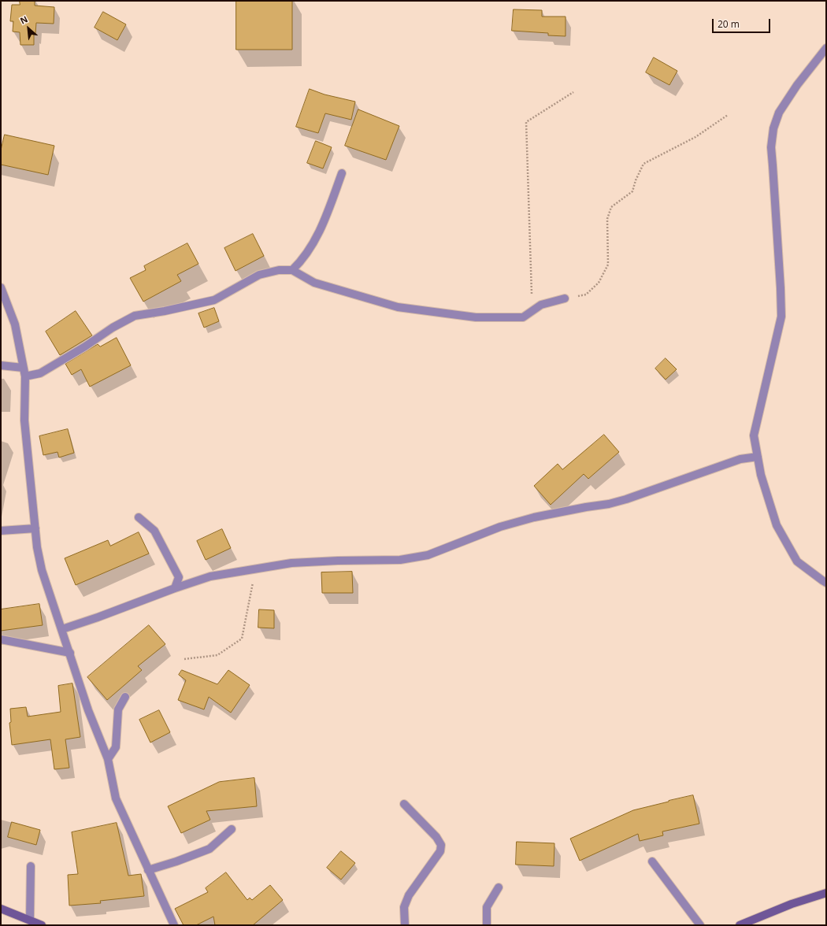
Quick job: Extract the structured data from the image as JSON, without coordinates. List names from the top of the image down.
{
  "scale_bar": "20 m",
  "north": "top left"
}
